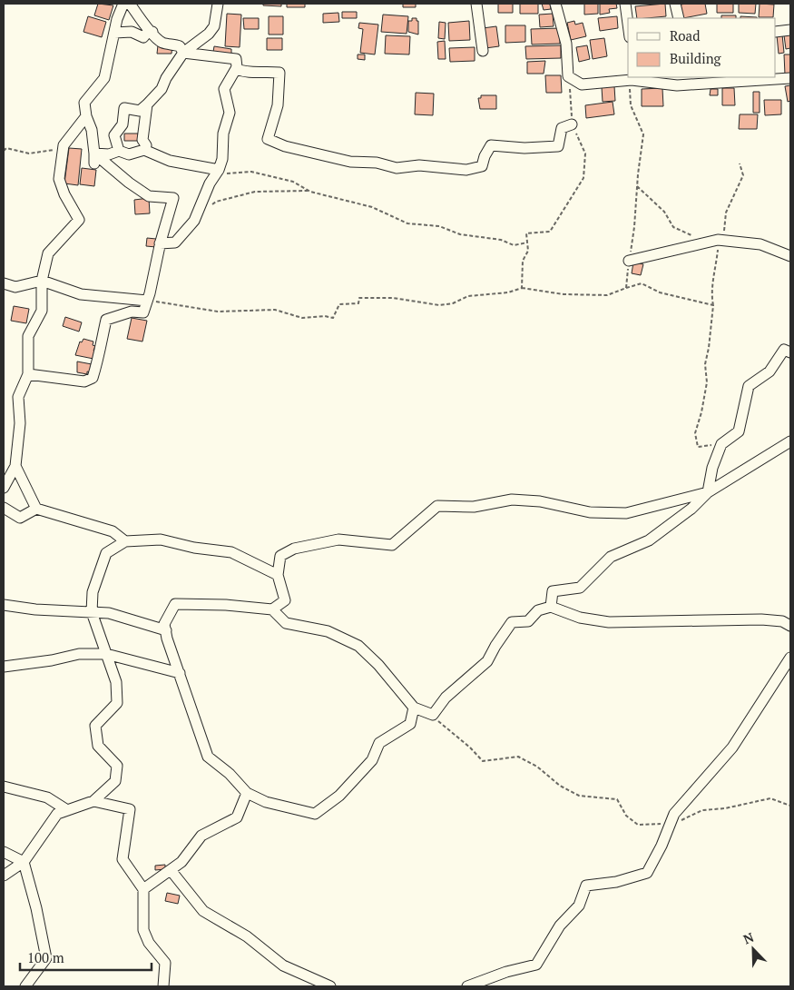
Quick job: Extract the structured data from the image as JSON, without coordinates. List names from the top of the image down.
{
  "legend": ["Road", "Building"],
  "scale_bar": "100 m",
  "north": "top left"
}
